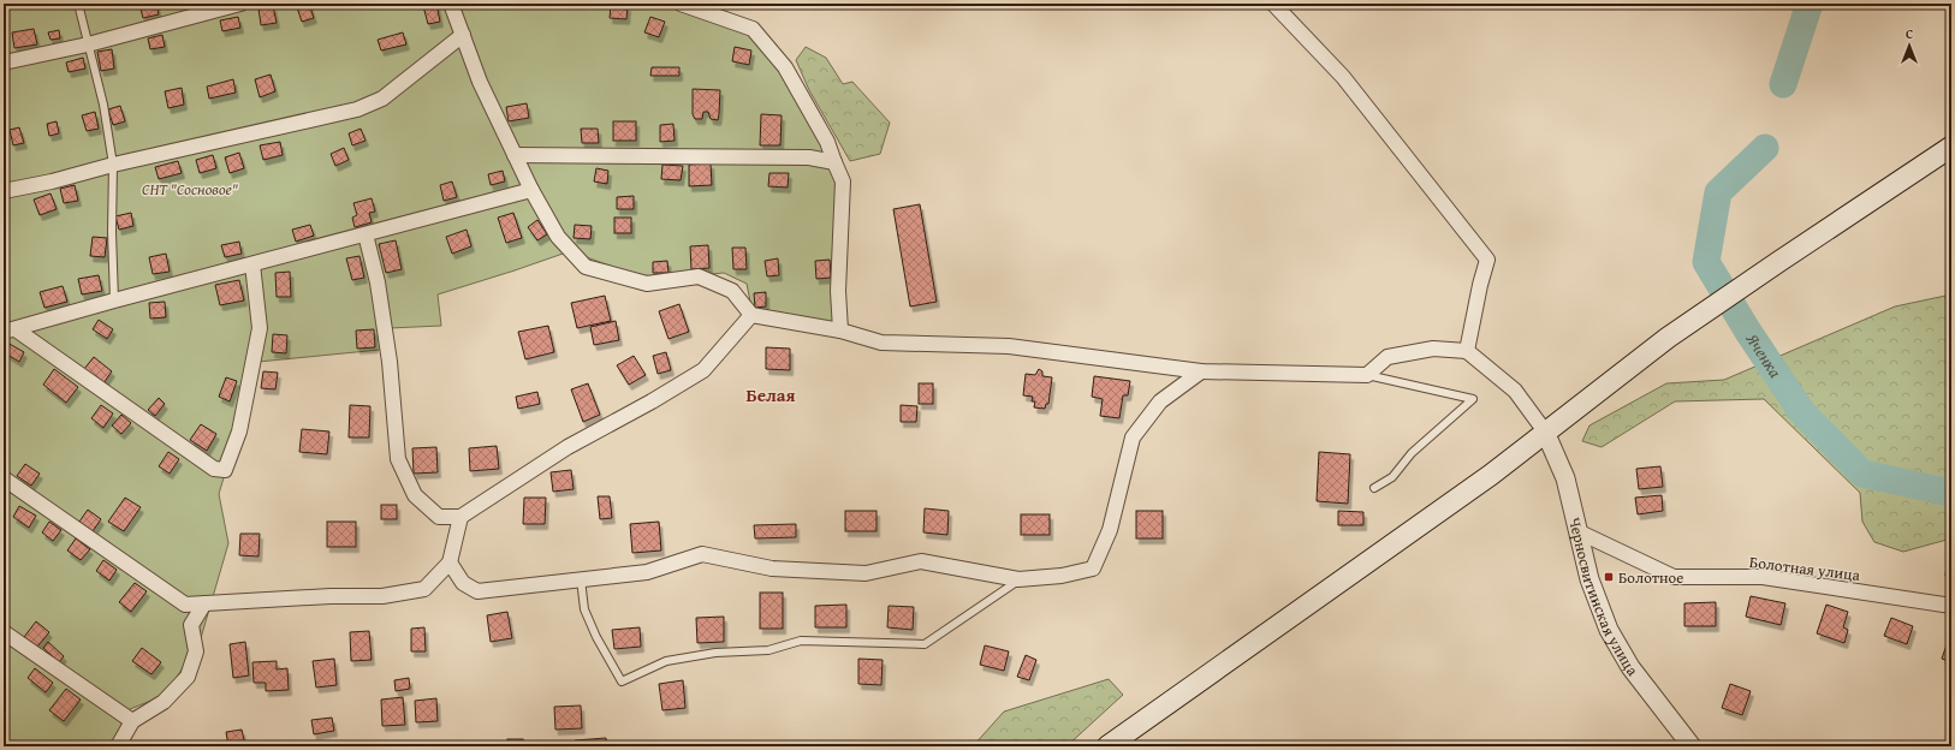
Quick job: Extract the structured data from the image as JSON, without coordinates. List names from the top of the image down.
{
  "streets": {
    "street": ["Болотная улица", "Черносвитинская улица"]
  },
  "crossings": [
    ["Болотная улица", "Черносвитинская улица"]
  ],
  "districts": ["Белая"],
  "water": ["Яченка"],
  "parks": ["СНТ \"Сосновое\""],
  "places": {
    "transit": ["Болотное"]
  },
  "north": "top"
}
